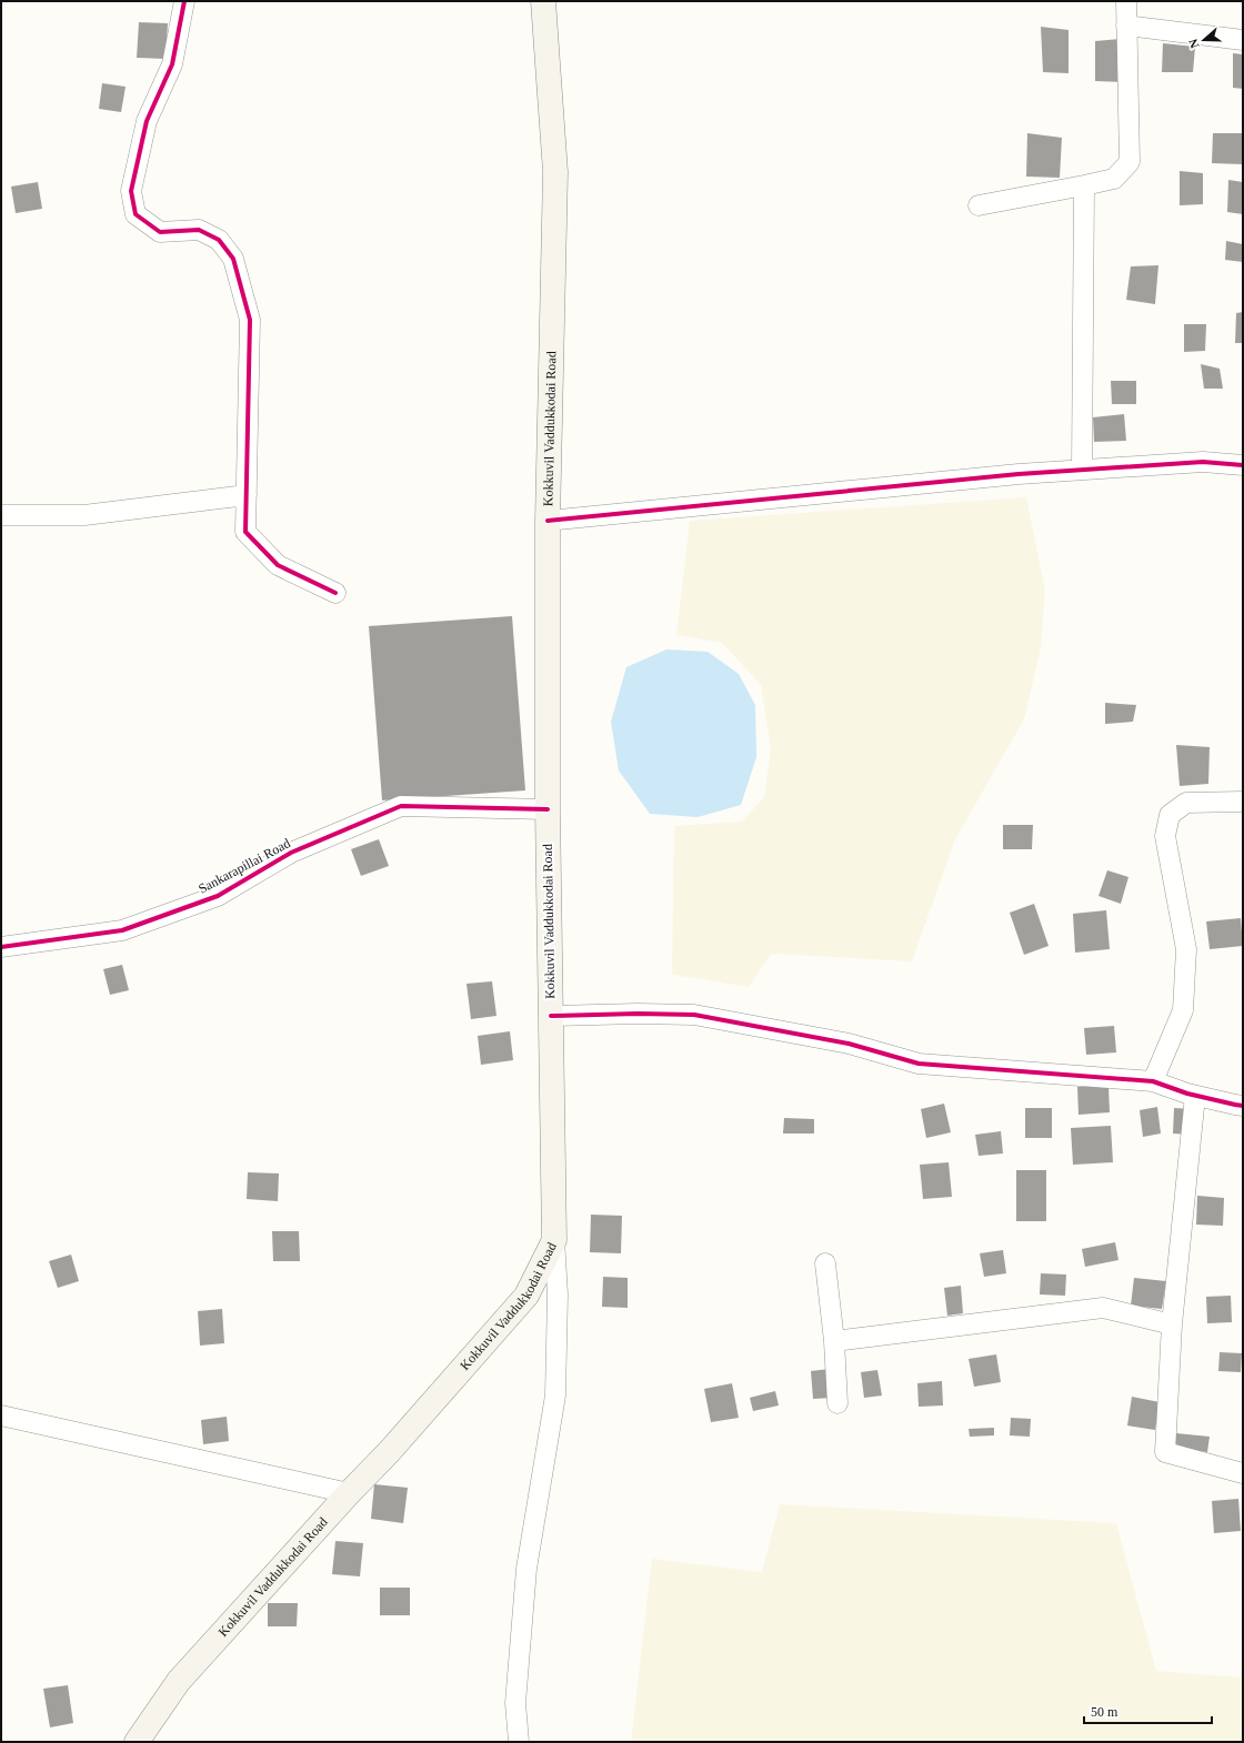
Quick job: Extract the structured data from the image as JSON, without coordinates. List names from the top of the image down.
{
  "streets": {
    "main road": ["Kokkuvil Vaddukkodai Road"],
    "street": ["Sankarapillai Road"]
  },
  "crossings": [
    ["Kokkuvil Vaddukkodai Road", "Sankarapillai Road"]
  ],
  "scale_bar": "50 m",
  "north": "left"
}
